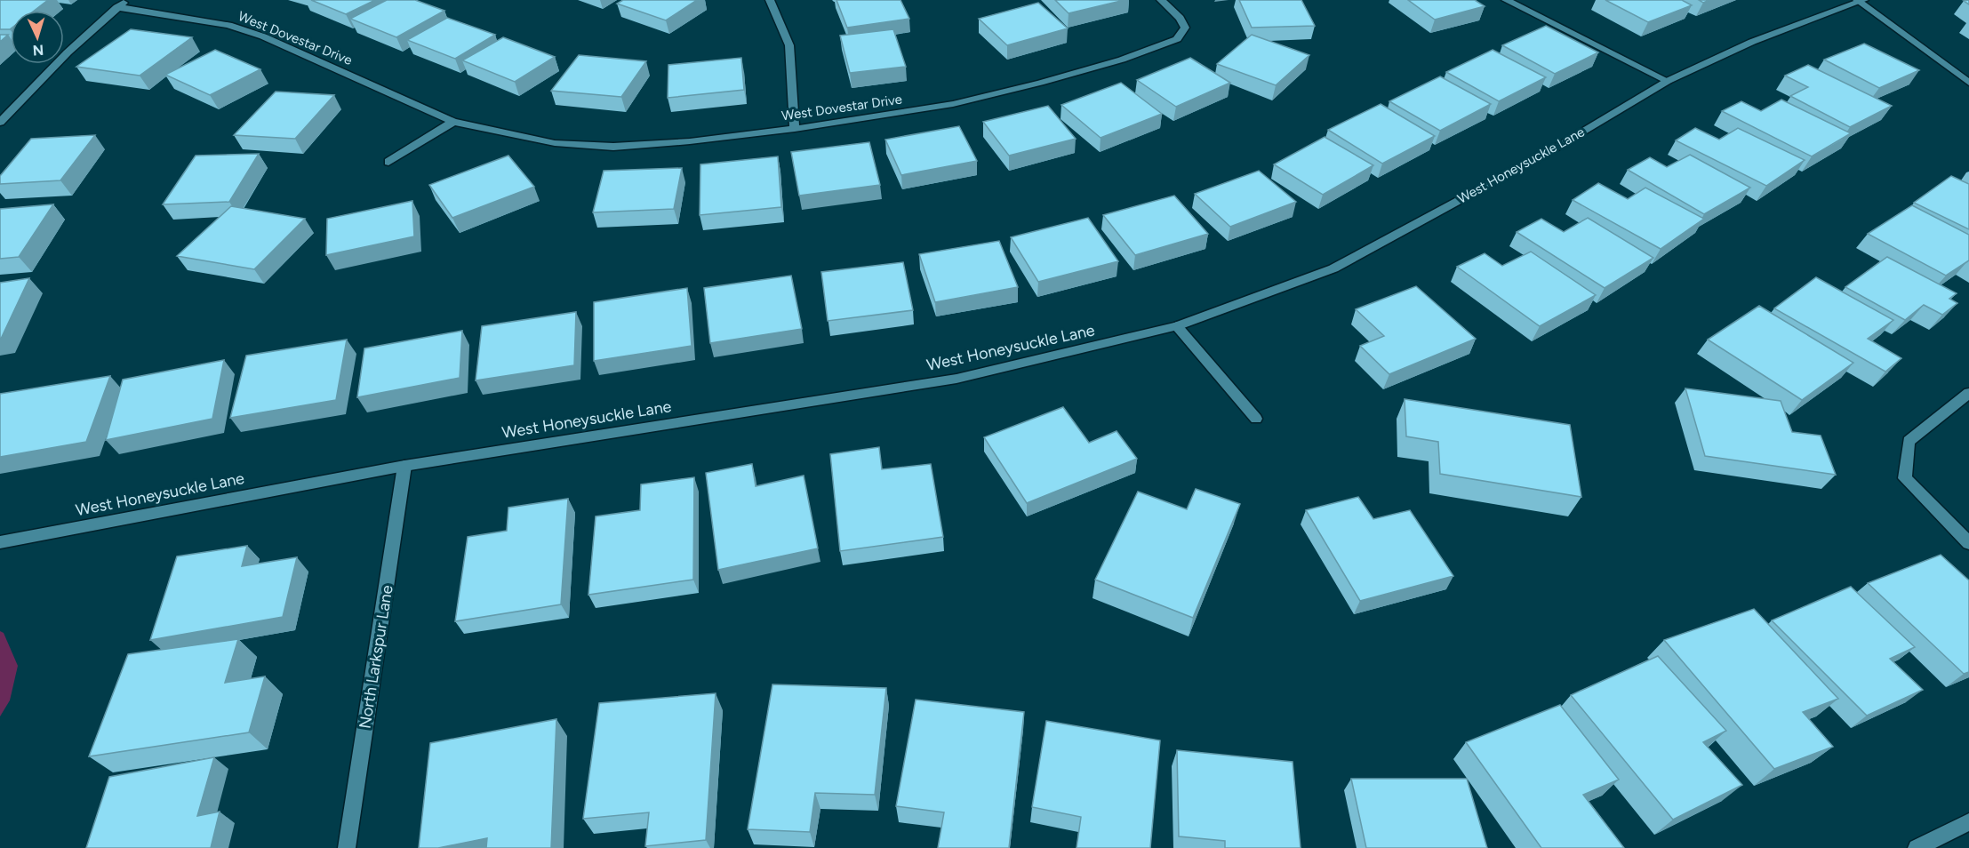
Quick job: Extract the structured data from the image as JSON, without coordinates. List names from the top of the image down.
{
  "streets": {
    "street": ["West Dovestar Drive", "West Honeysuckle Lane", "North Larkspur Lane"]
  },
  "crossings": [
    ["West Honeysuckle Lane", "North Larkspur Lane"]
  ],
  "north": "bottom"
}
